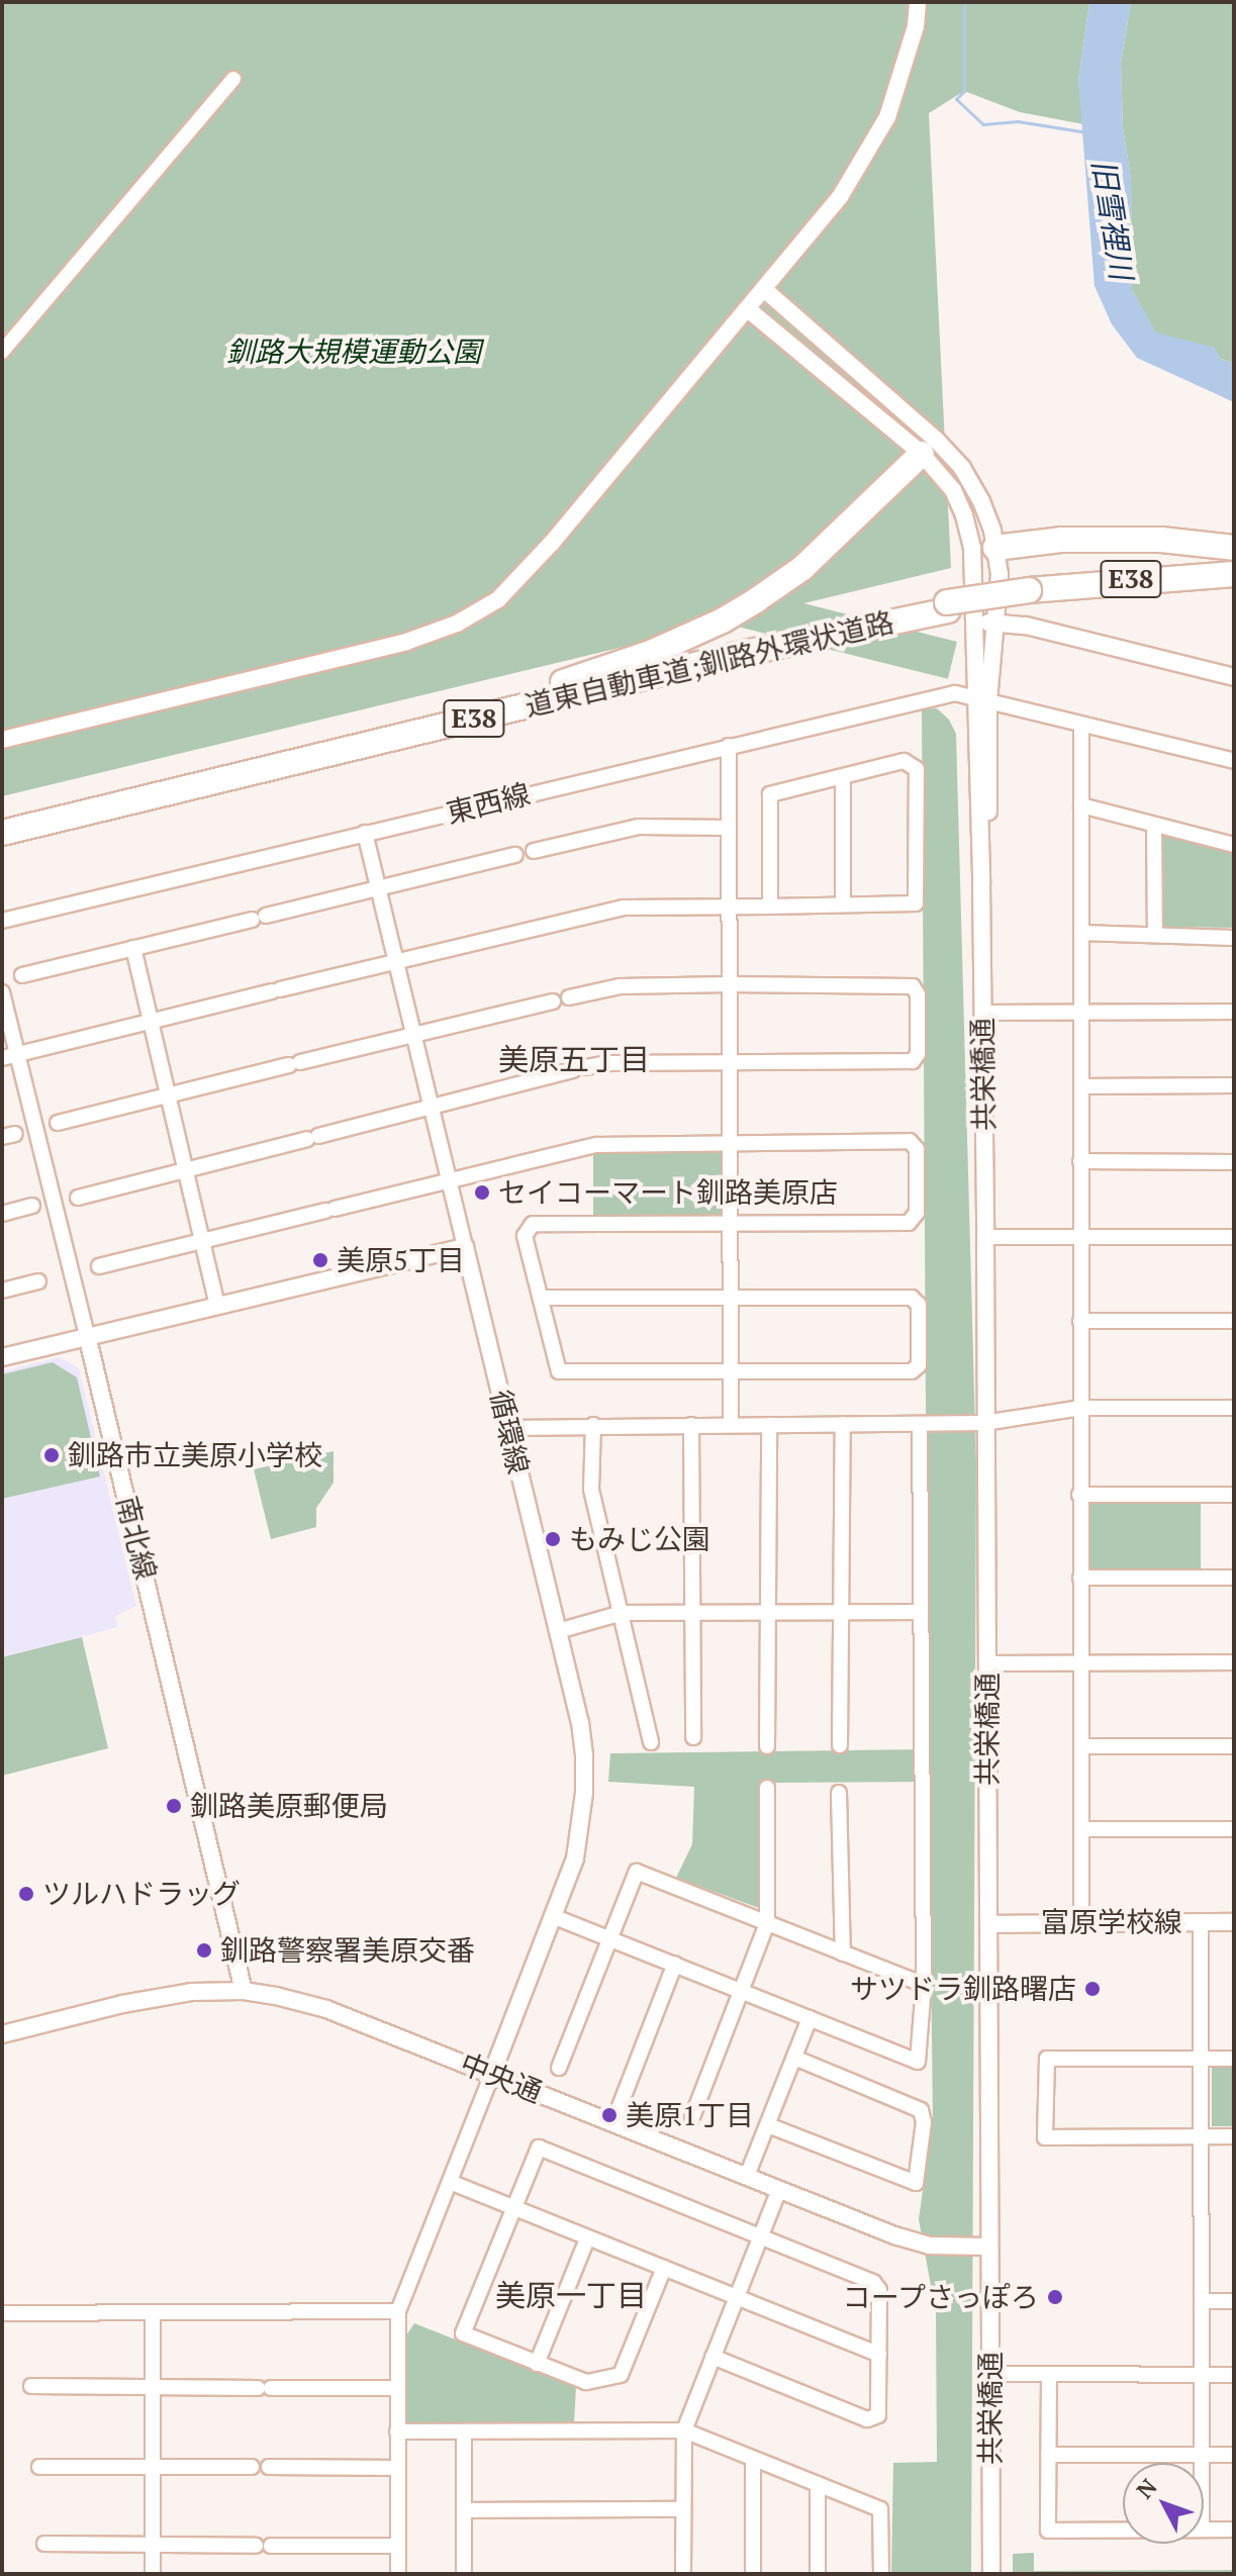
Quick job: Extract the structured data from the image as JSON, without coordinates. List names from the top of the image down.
{
  "streets": {
    "highway": ["E38", "道東自動車道;釧路外環状道路"],
    "street": [
      "東西線",
      "共栄橋通",
      "循環線",
      "南北線",
      "富原学校線",
      "中央通"
    ]
  },
  "crossings": [
    ["東西線", "共栄橋通"],
    ["共栄橋通", "富原学校線"],
    ["共栄橋通", "中央通"],
    ["循環線", "中央通"],
    ["南北線", "中央通"]
  ],
  "districts": ["美原五丁目", "美原一丁目"],
  "water": ["旧雪裡川"],
  "parks": ["釧路大規模運動公園"],
  "places": [
    "セイコーマート釧路美原店",
    "美原5丁目",
    "釧路市立美原小学校",
    "もみじ公園",
    "釧路美原郵便局",
    "ツルハドラッグ",
    "釧路警察署美原交番",
    "サツドラ釧路曙店",
    "美原1丁目",
    "コープさっぽろ"
  ],
  "north": "top left"
}
